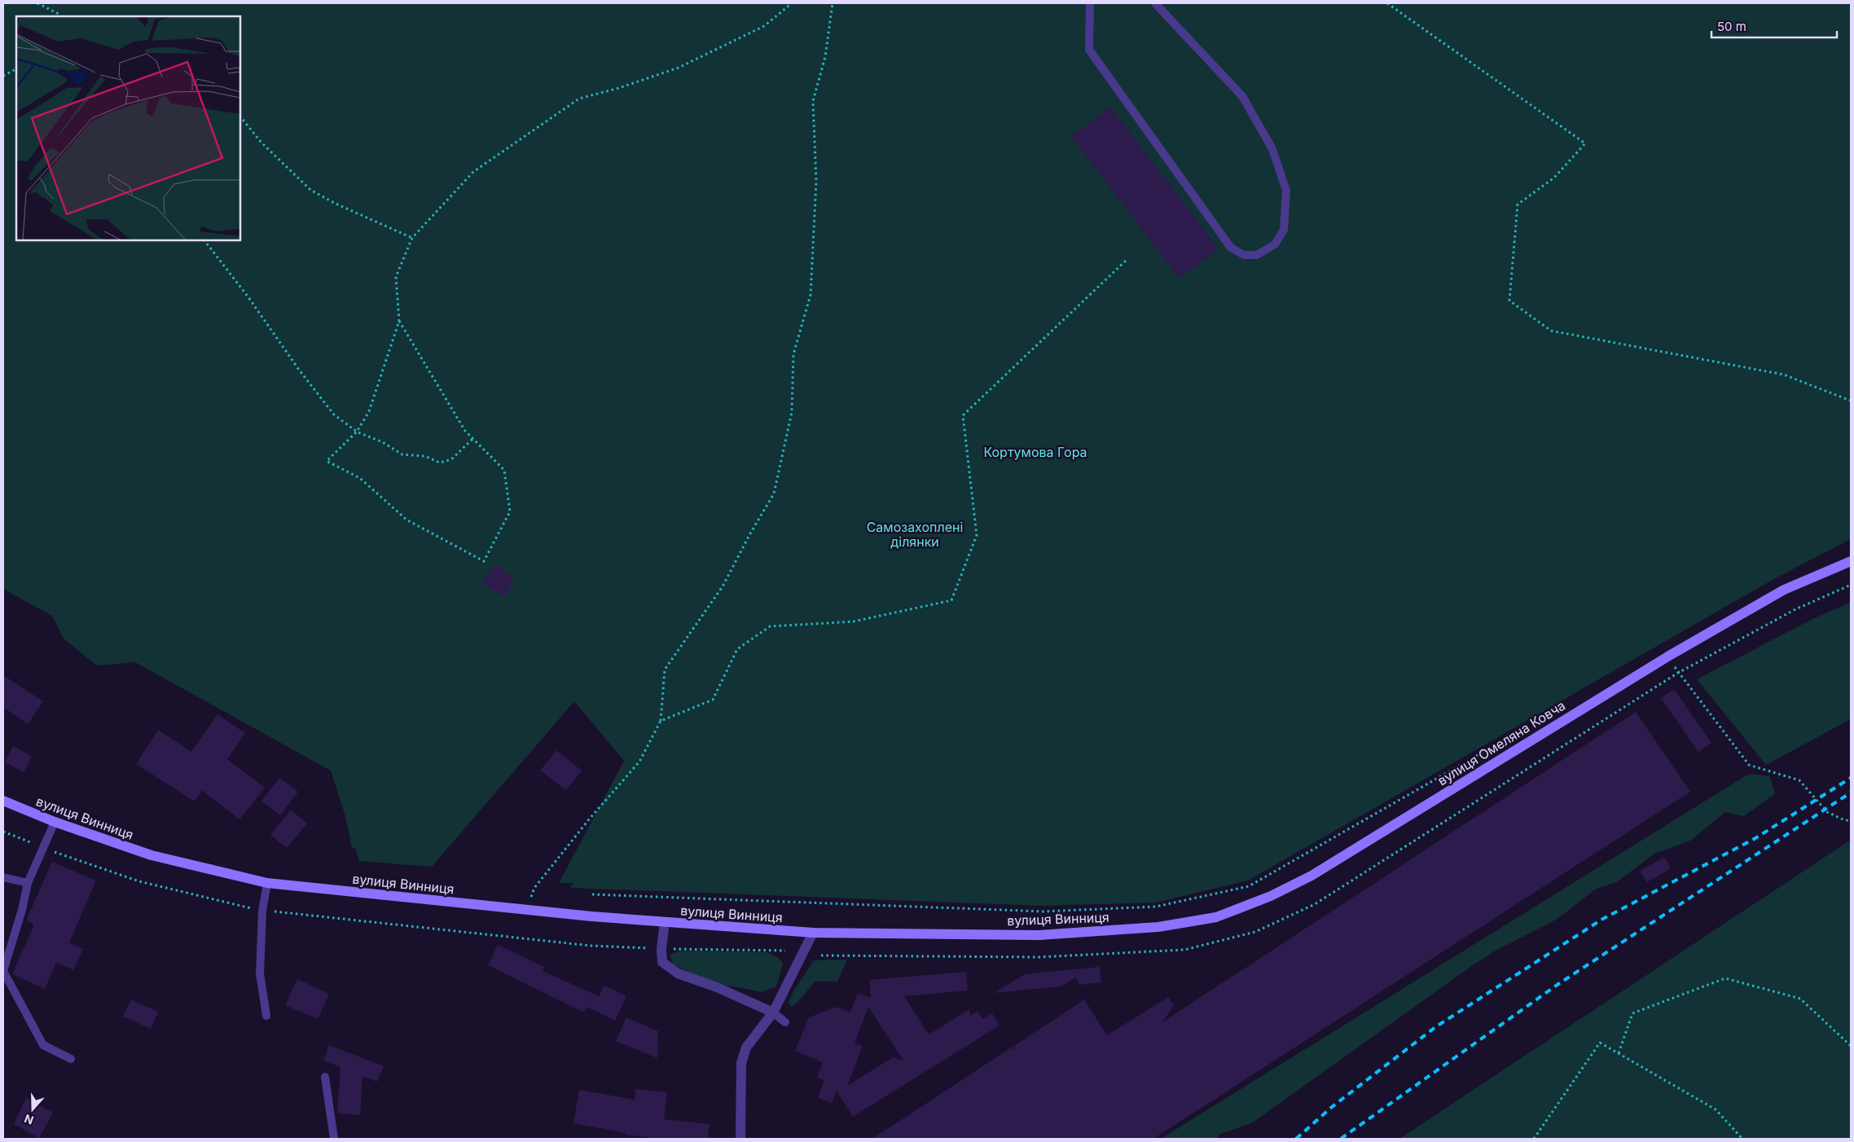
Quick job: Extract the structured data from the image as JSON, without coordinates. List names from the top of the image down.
{
  "streets": {
    "main road": ["вулиця Омеляна Ковча", "вулиця Винниця"]
  },
  "crossings": [
    ["вулиця Омеляна Ковча", "вулиця Винниця"]
  ],
  "parks": ["Кортумова Гора", "Самозахоплені ділянки"],
  "scale_bar": "50 m",
  "north": "bottom"
}
